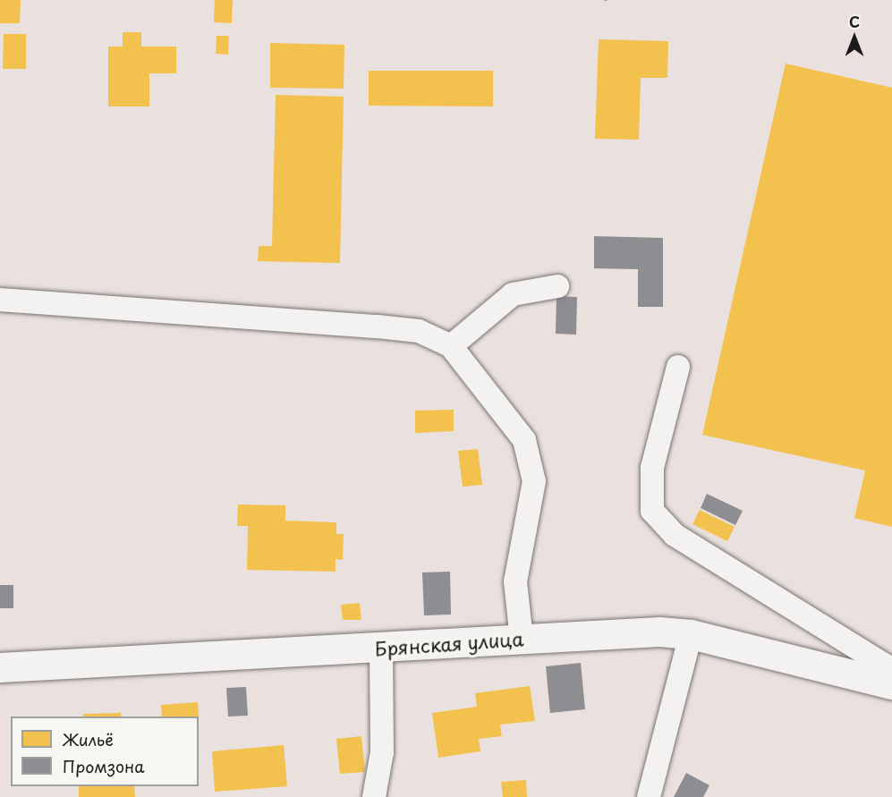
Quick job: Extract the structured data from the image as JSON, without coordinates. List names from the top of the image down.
{
  "streets": {
    "street": ["Брянская улица"]
  },
  "legend": ["Жильё", "Промзона"],
  "north": "top"
}
